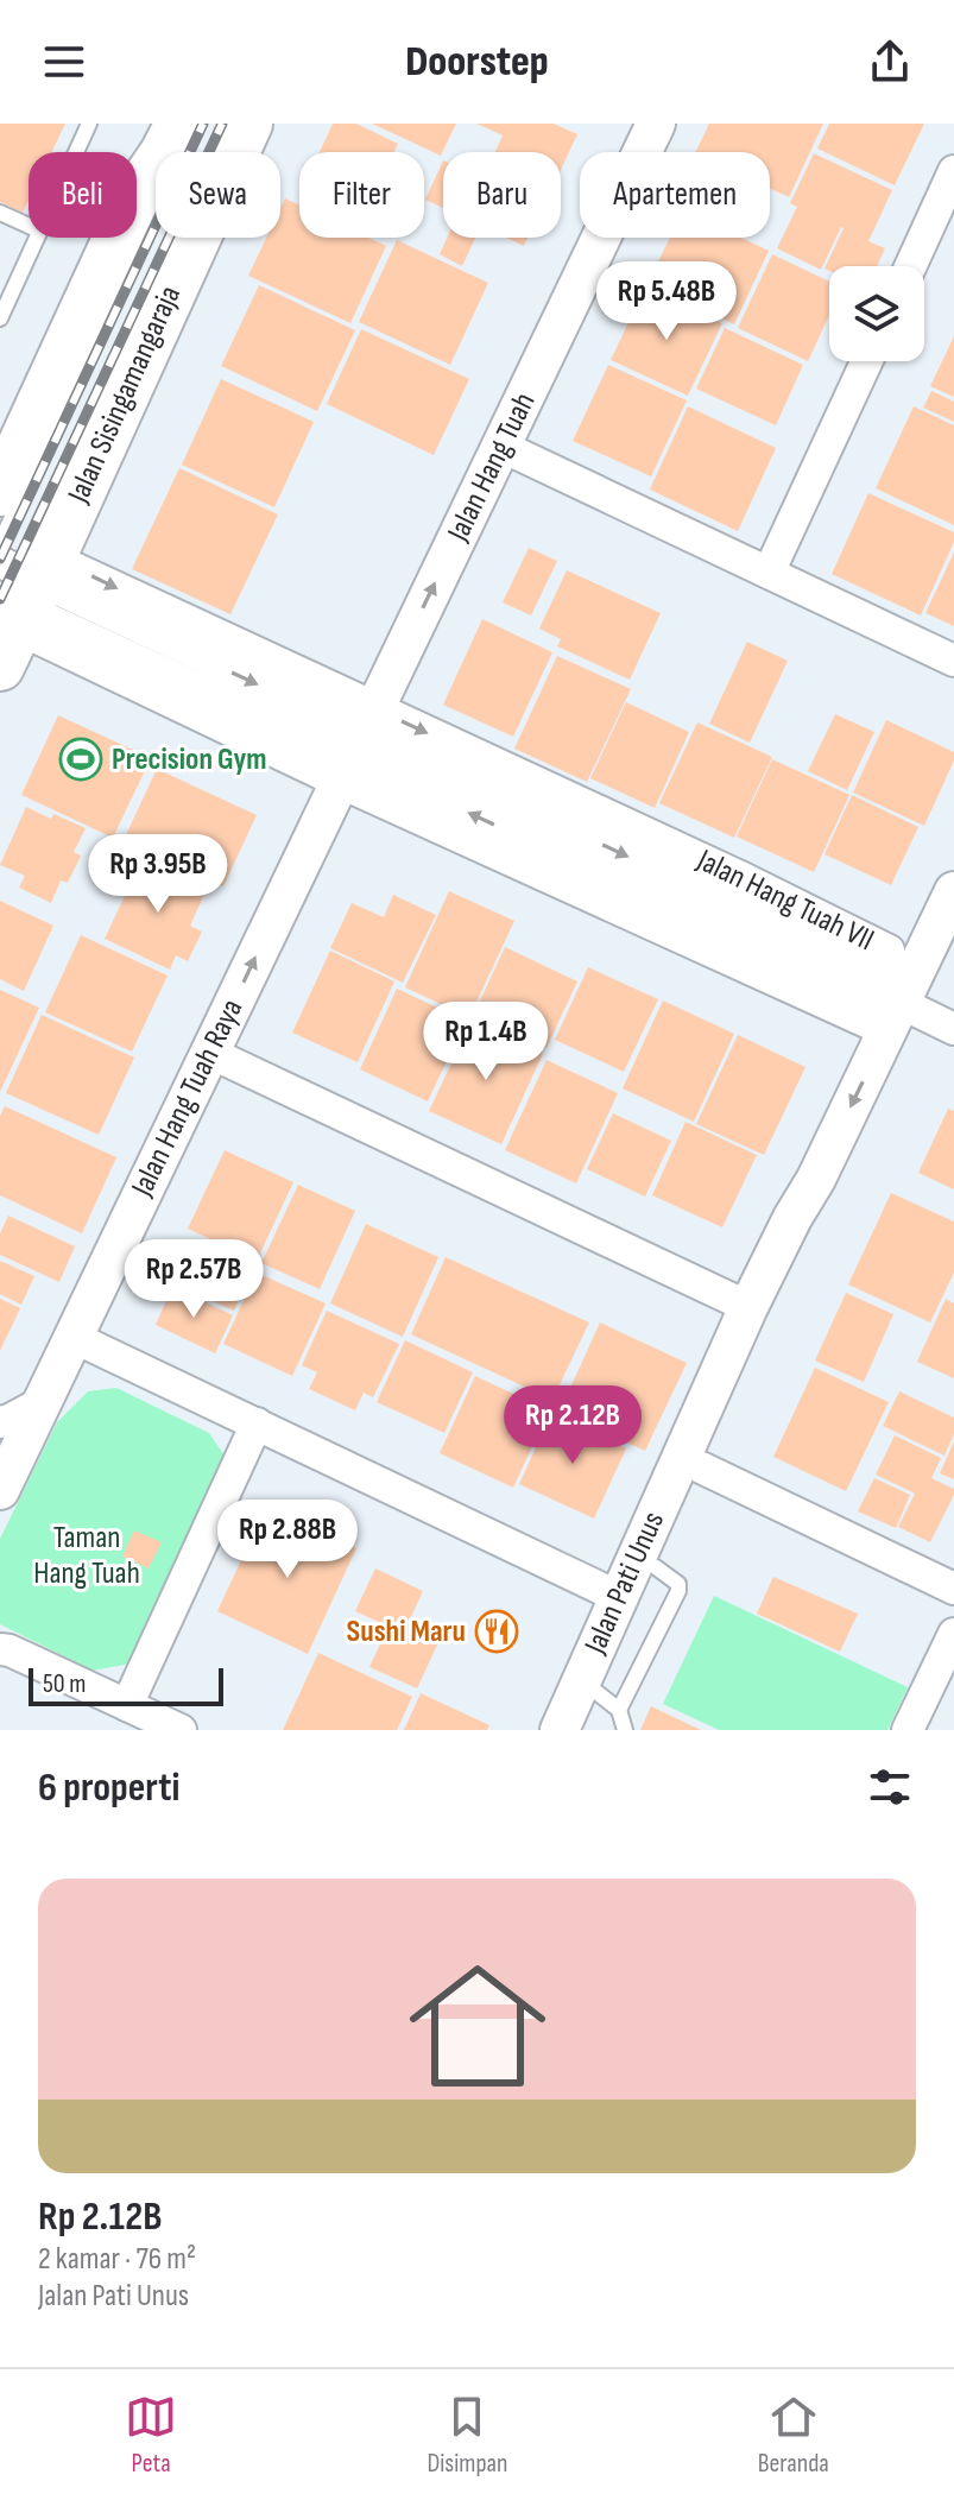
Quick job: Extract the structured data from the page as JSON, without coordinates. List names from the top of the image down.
{
  "streets": {
    "main road": ["Jalan Sisingamangaraja"],
    "street": [
      "Jalan Hang Tuah",
      "Jalan Hang Tuah VII",
      "Jalan Hang Tuah Raya",
      "Jalan Pati Unus"
    ]
  },
  "crossings": [
    ["Jalan Sisingamangaraja", "Jalan Hang Tuah VII"],
    ["Jalan Hang Tuah", "Jalan Hang Tuah VII"],
    ["Jalan Hang Tuah", "Jalan Hang Tuah Raya"],
    ["Jalan Hang Tuah VII", "Jalan Hang Tuah Raya"],
    ["Jalan Hang Tuah VII", "Jalan Pati Unus"]
  ],
  "one_way": ["Jalan Hang Tuah", "Jalan Hang Tuah Raya"],
  "parks": ["Taman Hang Tuah"],
  "places": {
    "sports": ["Precision Gym"],
    "restaurant": ["Sushi Maru"]
  },
  "scale_bar": "50 m",
  "page": {
    "header": "Doorstep",
    "chip": [
      "Beli",
      "Sewa",
      "Filter",
      "Baru",
      "Apartemen"
    ],
    "price": [
      "Rp 5.48B",
      "Rp 3.95B",
      "Rp 1.4B",
      "Rp 2.57B",
      "Rp 2.12B",
      "Rp 2.88B"
    ],
    "scale": "50 m",
    "heading": "6 properti",
    "list": [
      {
        "name": "Rp 2.12B",
        "note": "2 kamar · 76 m² · Jalan Pati Unus"
      }
    ],
    "tabs": ["Peta", "Disimpan", "Beranda"]
  }
}
